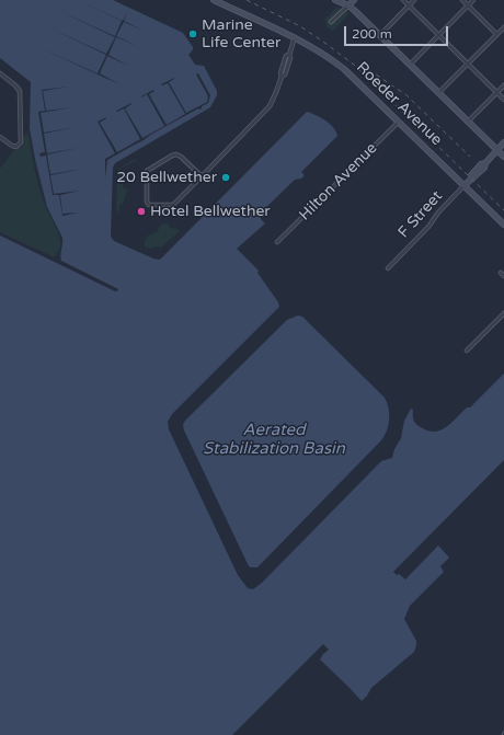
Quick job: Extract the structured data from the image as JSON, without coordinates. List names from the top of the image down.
{
  "streets": {
    "main road": ["Roeder Avenue", "F Street"],
    "street": ["Hilton Avenue"]
  },
  "crossings": [
    ["Roeder Avenue", "Hilton Avenue"],
    ["Roeder Avenue", "F Street"]
  ],
  "water": ["Aerated Stabilization Basin"],
  "places": ["Marine Life Center", "20 Bellwether", "Hotel Bellwether"],
  "scale_bar": "200 m"
}
